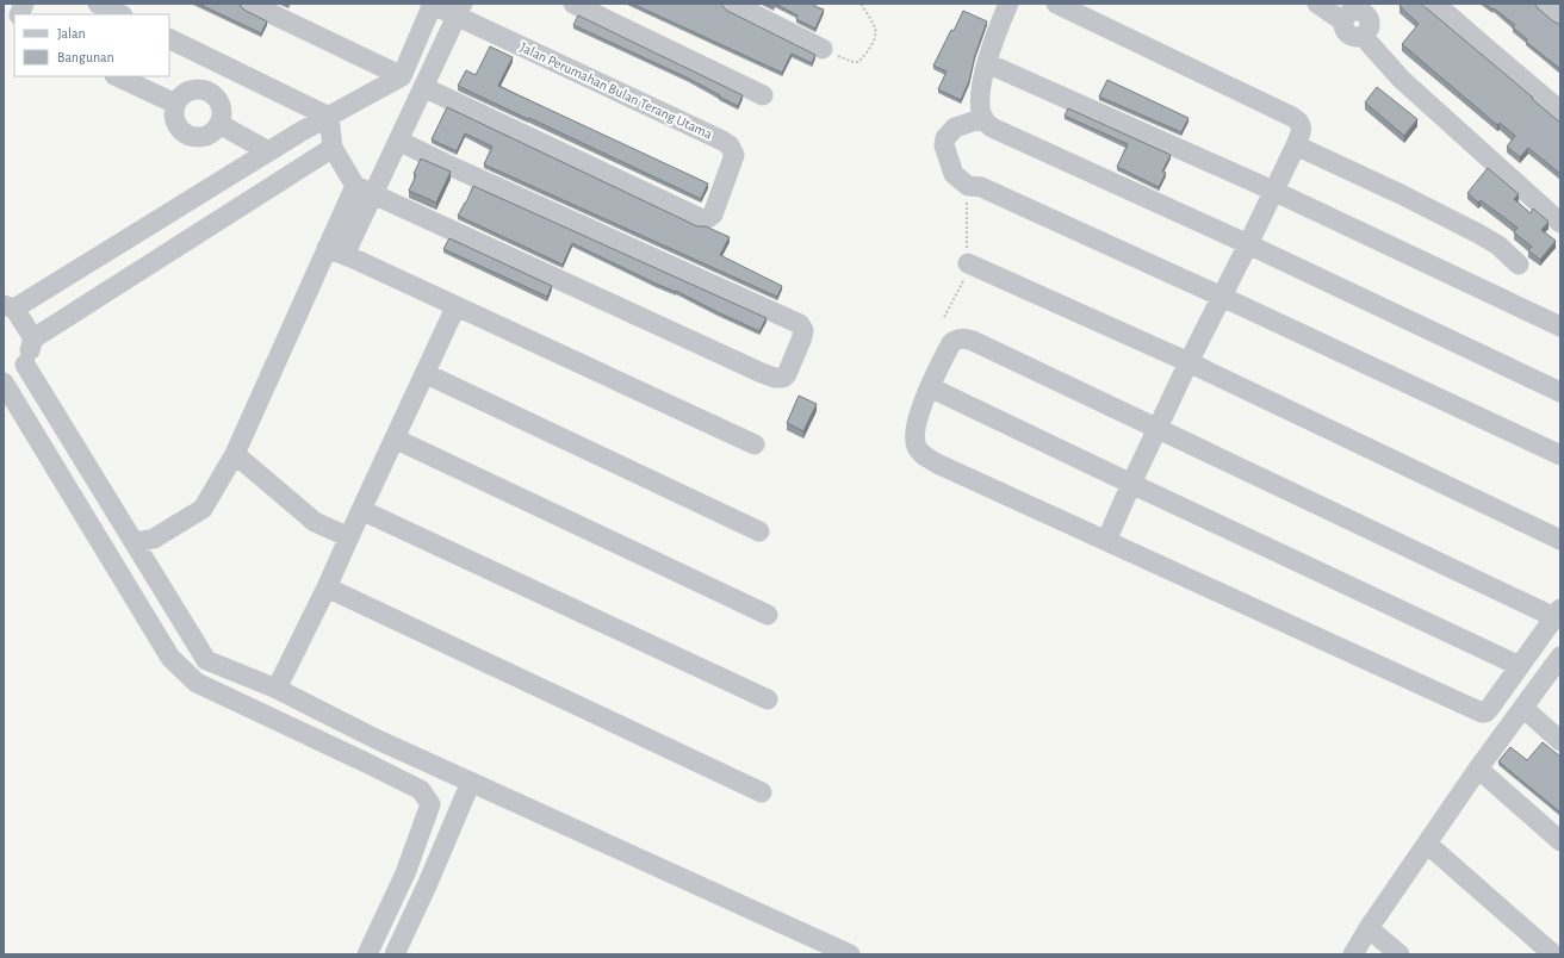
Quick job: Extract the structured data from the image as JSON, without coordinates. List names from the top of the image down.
{
  "streets": {
    "street": ["Jalan Perumahan Bulan Terang Utama"]
  },
  "legend": ["Jalan", "Bangunan"]
}
